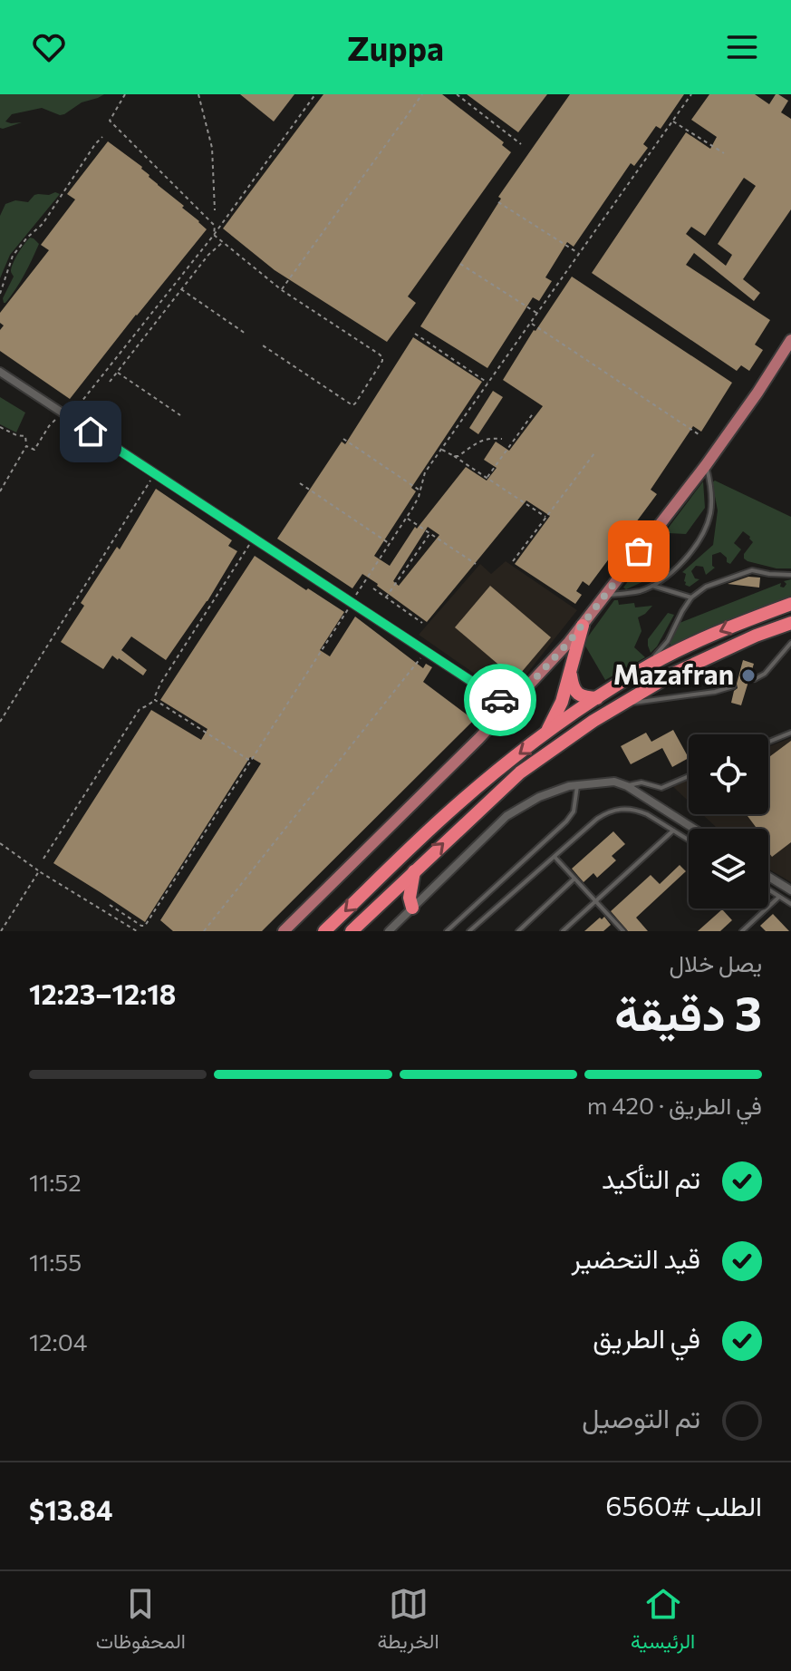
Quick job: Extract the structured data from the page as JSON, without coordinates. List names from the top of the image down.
{
  "places": ["Mazafran"],
  "page": {
    "header": "Zuppa",
    "heading": ["3 دقيقة", "يصل خلال", "12:18–12:23"],
    "panel": ["الطلب #6560", "$13.84"],
    "bar": "في الطريق · 420 m",
    "list": [
      ["تم التأكيد", "11:52"],
      ["قيد التحضير", "11:55"],
      ["في الطريق", "12:04"],
      "تم التوصيل"
    ],
    "tabs": ["الرئيسية", "الخريطة", "المحفوظات"]
  }
}
